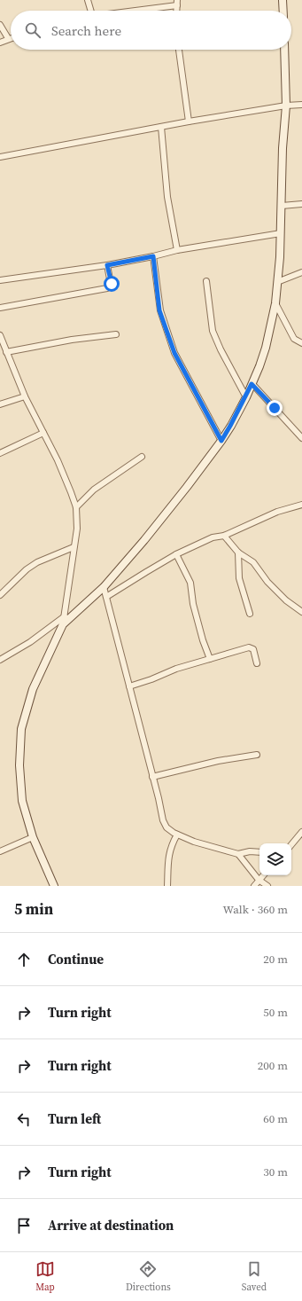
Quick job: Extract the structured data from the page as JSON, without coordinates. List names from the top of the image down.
{
  "page": {
    "search": "Search here",
    "heading": ["5 min", "Walk · 360 m"],
    "list": [
      ["Continue", "20 m"],
      ["Turn right", "50 m"],
      ["Turn right", "200 m"],
      ["Turn left", "60 m"],
      ["Turn right", "30 m"],
      "Arrive at destination"
    ],
    "nav": ["Map", "Directions", "Saved"]
  }
}
